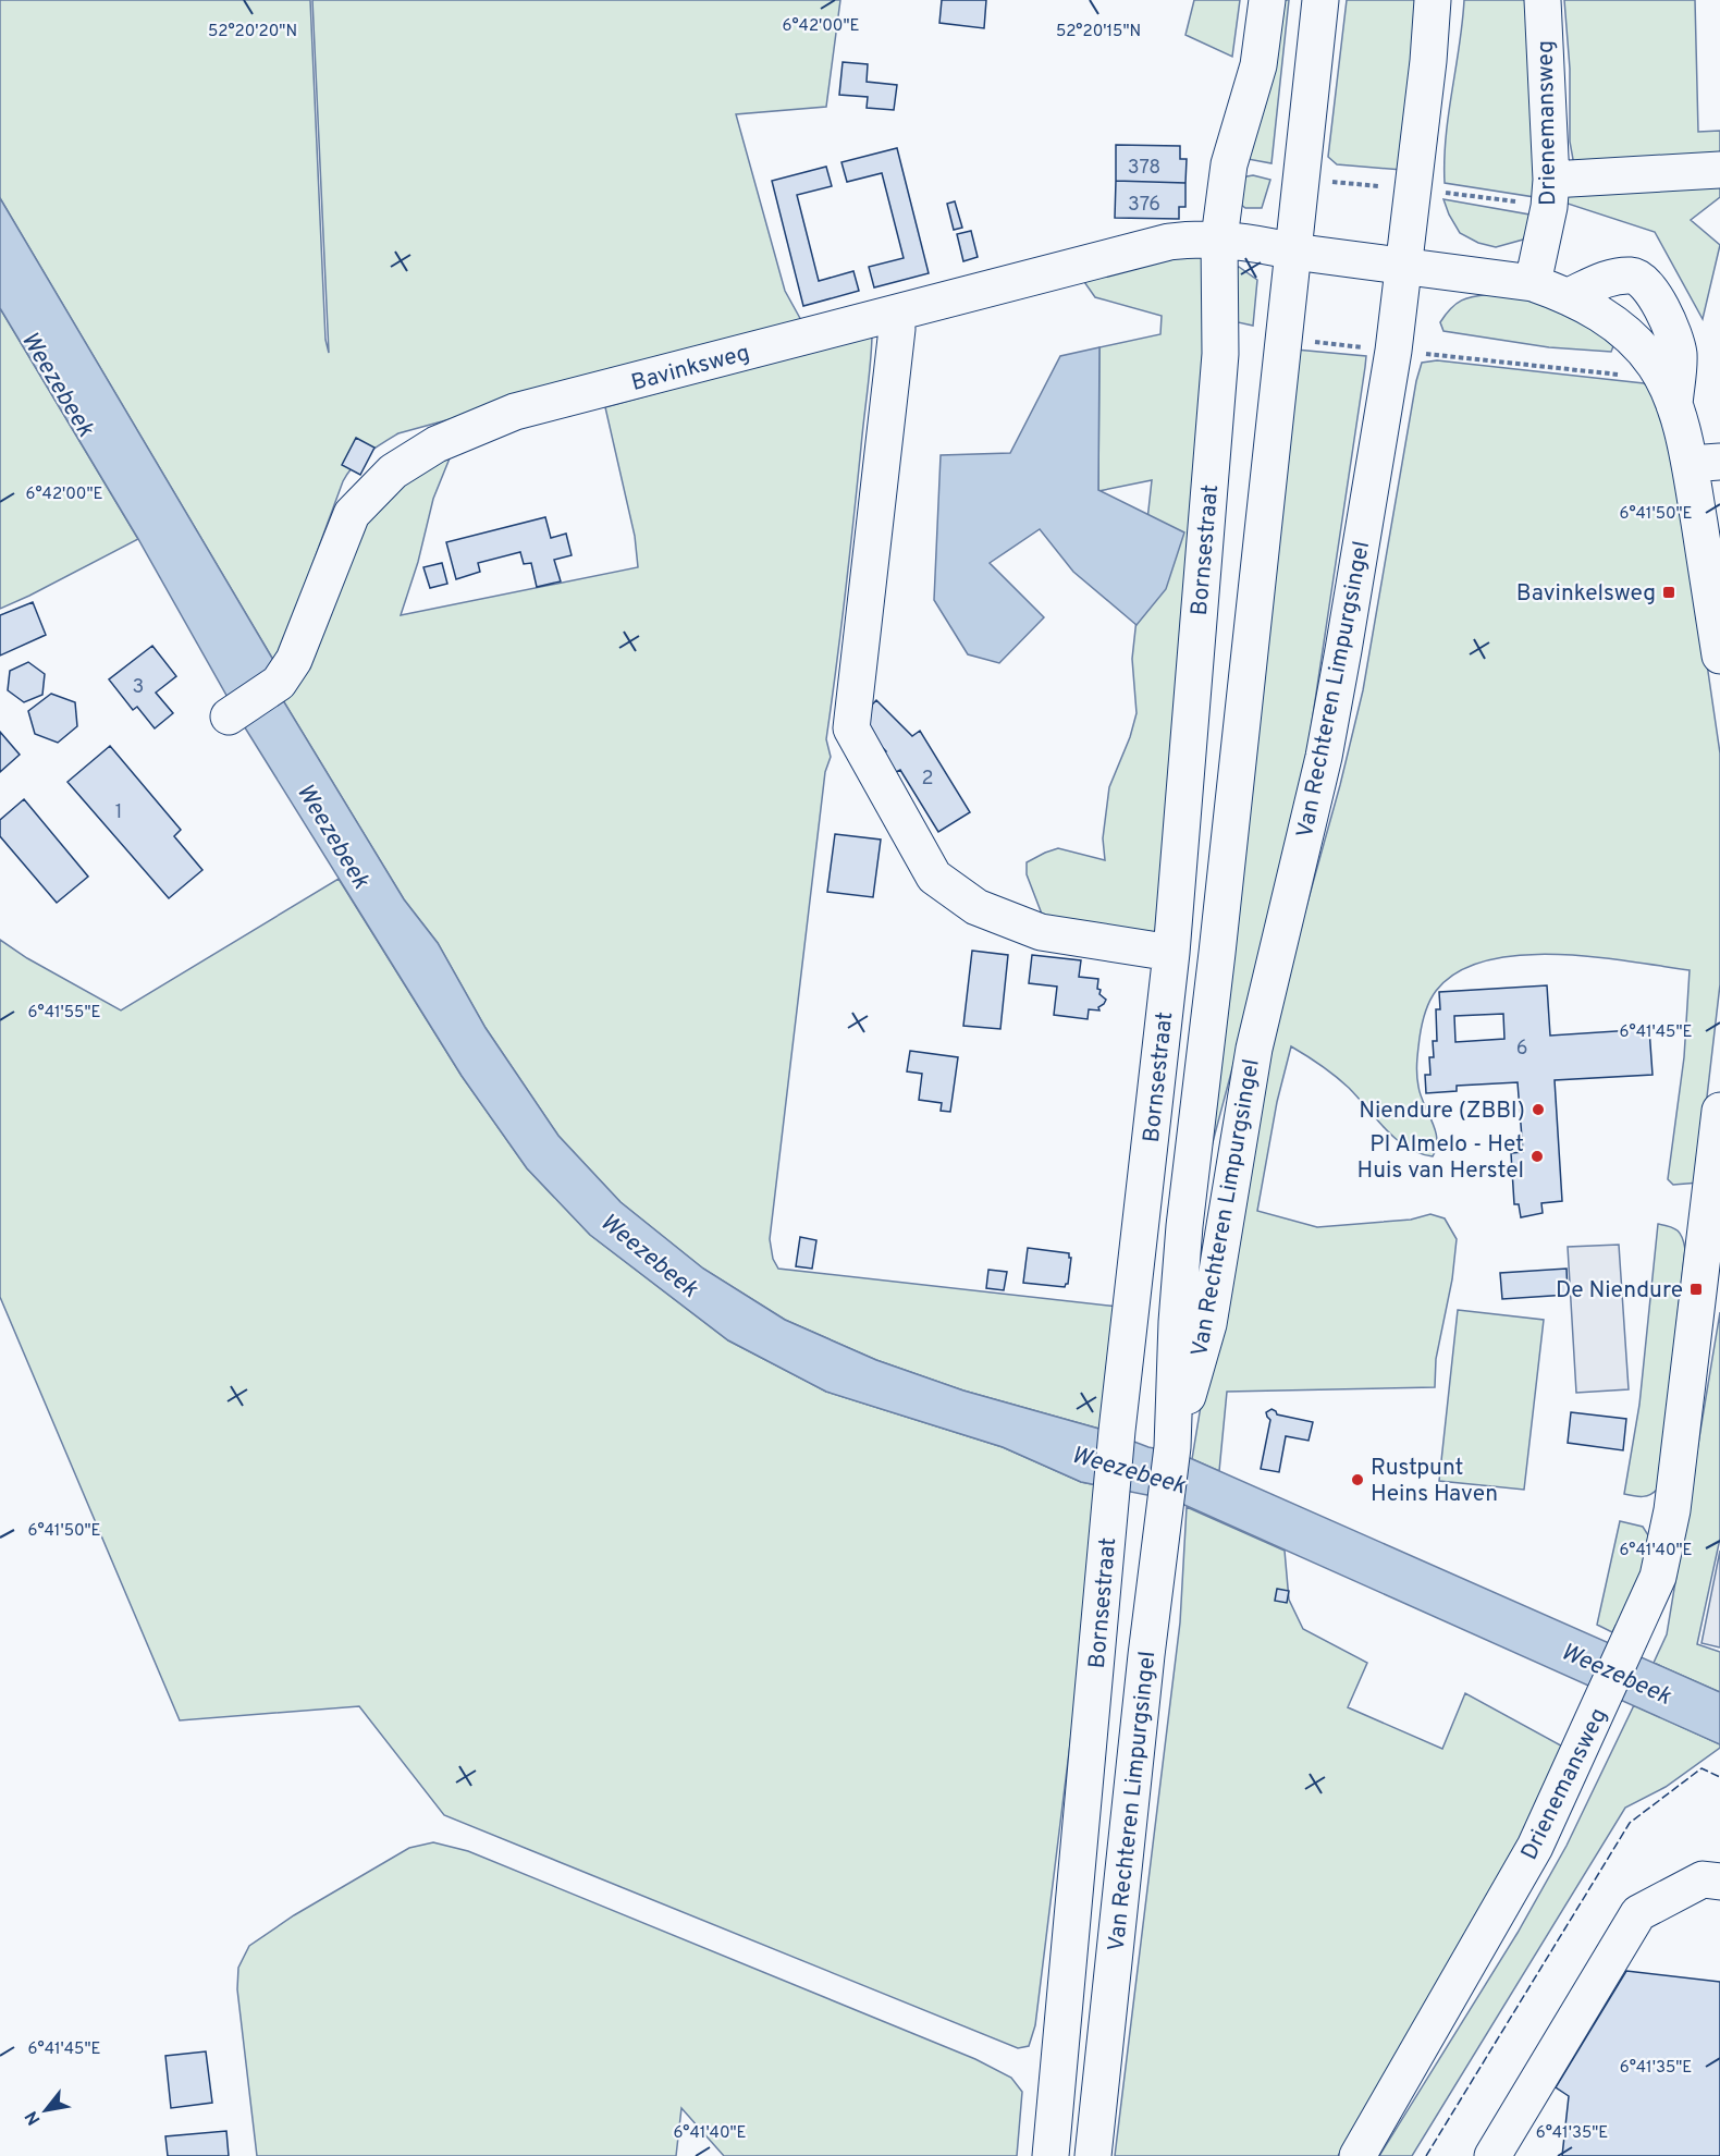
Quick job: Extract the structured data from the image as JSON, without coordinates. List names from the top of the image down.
{
  "streets": {
    "street": [
      "Drienemansweg",
      "Bavinksweg",
      "Bornsestraat",
      "Van Rechteren Limpurgsingel"
    ]
  },
  "crossings": [
    ["Bavinksweg", "Bornsestraat"],
    ["Bavinksweg", "Van Rechteren Limpurgsingel"]
  ],
  "water": ["Weezebeek"],
  "places": {
    "transit": ["Bavinkelsweg", "De Niendure"],
    "other": ["Niendure (ZBBI)", "PI Almelo - Het Huis van Herstel", "Rustpunt Heins Haven"]
  },
  "house_numbers": [
    "378",
    "376",
    "3",
    "2",
    "1",
    "6"
  ],
  "north": "bottom left",
  "coordinates": [
    "6°42'00\"E",
    "52°20'20\"N",
    "52°20'15\"N",
    "6°41'50\"E",
    "6°41'55\"E",
    "6°41'45\"E",
    "6°41'40\"E",
    "6°41'35\"E"
  ]
}
